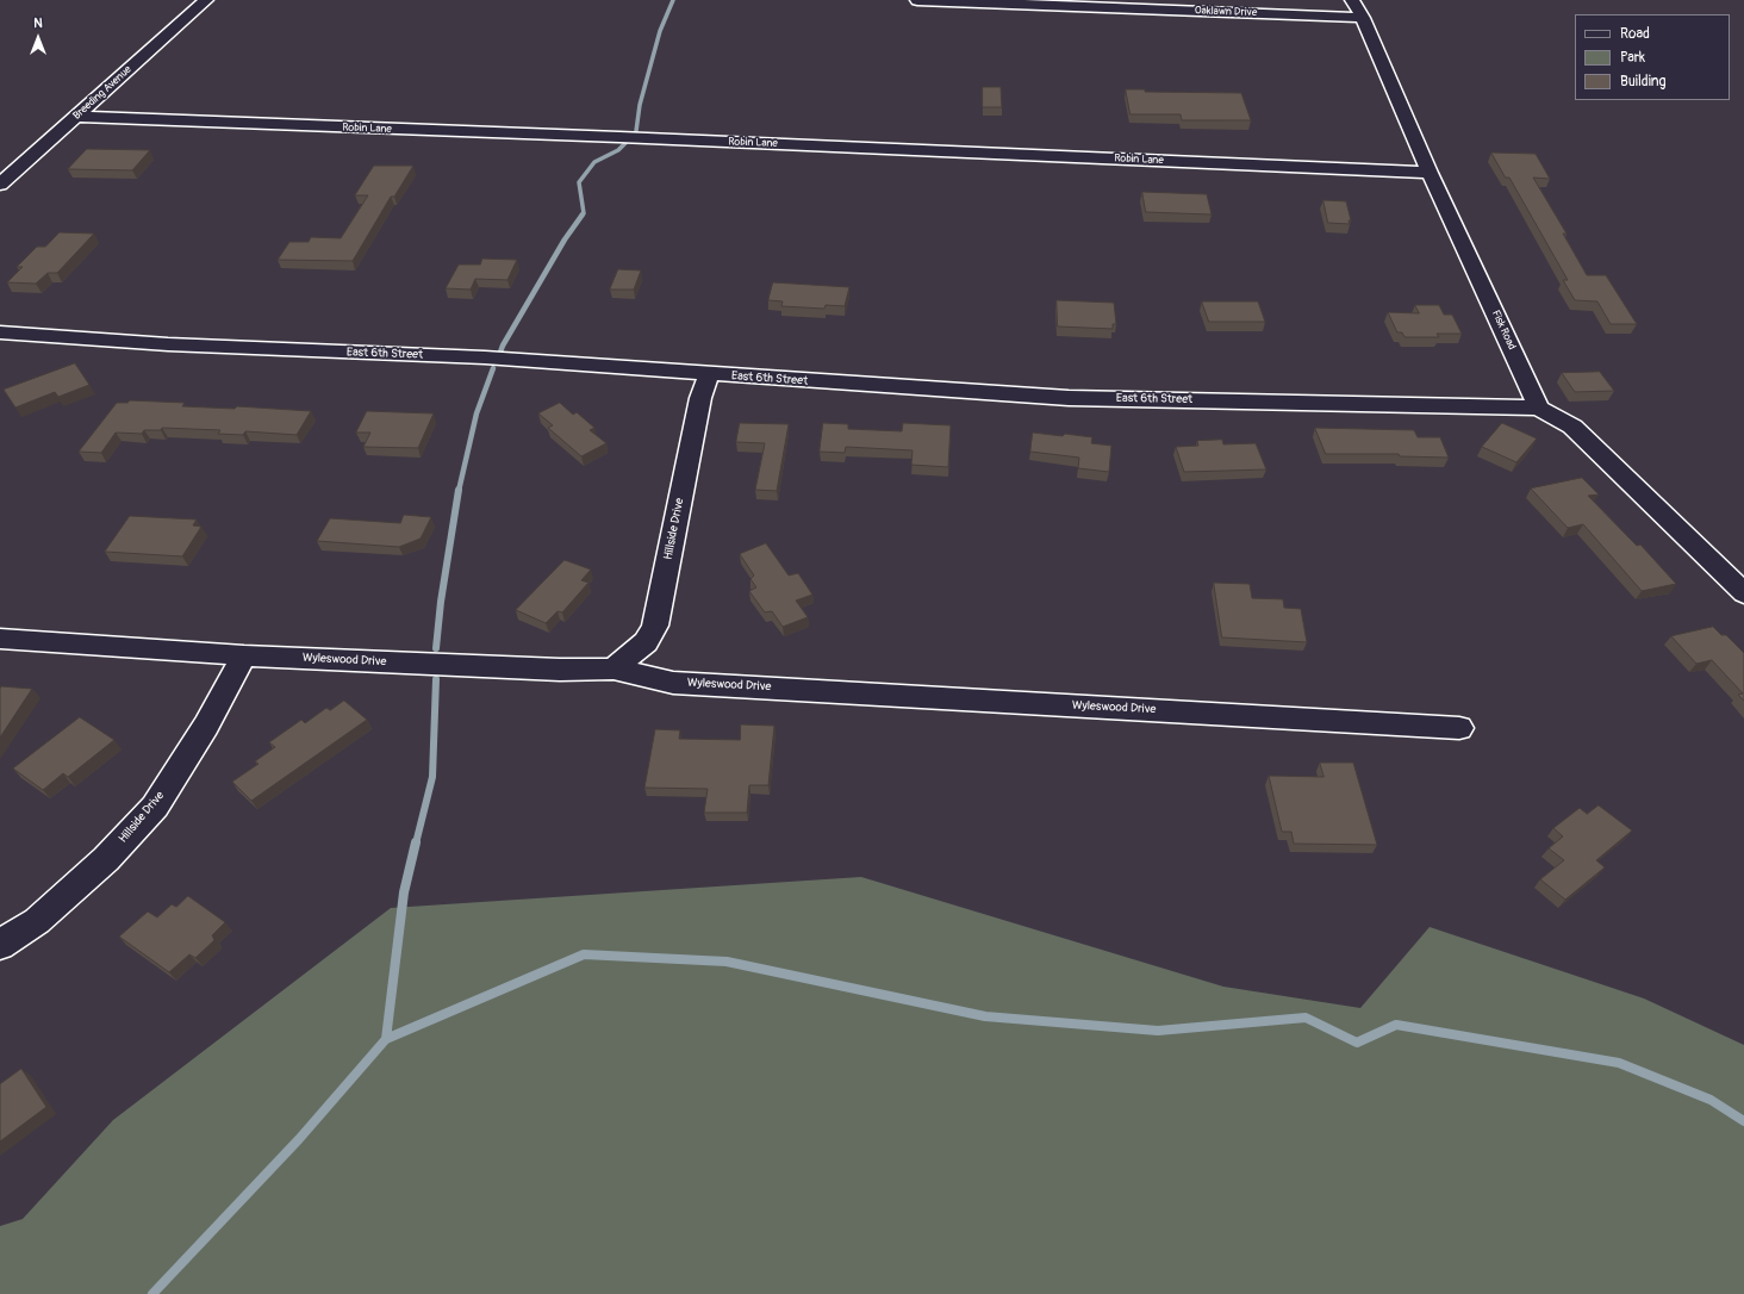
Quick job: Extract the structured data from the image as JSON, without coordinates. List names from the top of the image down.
{
  "streets": {
    "street": [
      "Oaklawn Drive",
      "Breeding Avenue",
      "Robin Lane",
      "Fisk Road",
      "East 6th Street",
      "Hillside Drive",
      "Wyleswood Drive"
    ]
  },
  "crossings": [
    ["Oaklawn Drive", "Fisk Road"],
    ["Breeding Avenue", "Robin Lane"],
    ["Robin Lane", "Fisk Road"],
    ["Fisk Road", "East 6th Street"],
    ["East 6th Street", "Hillside Drive"],
    ["Hillside Drive", "Wyleswood Drive"]
  ],
  "legend": ["Road", "Park", "Building"],
  "north": "top"
}
